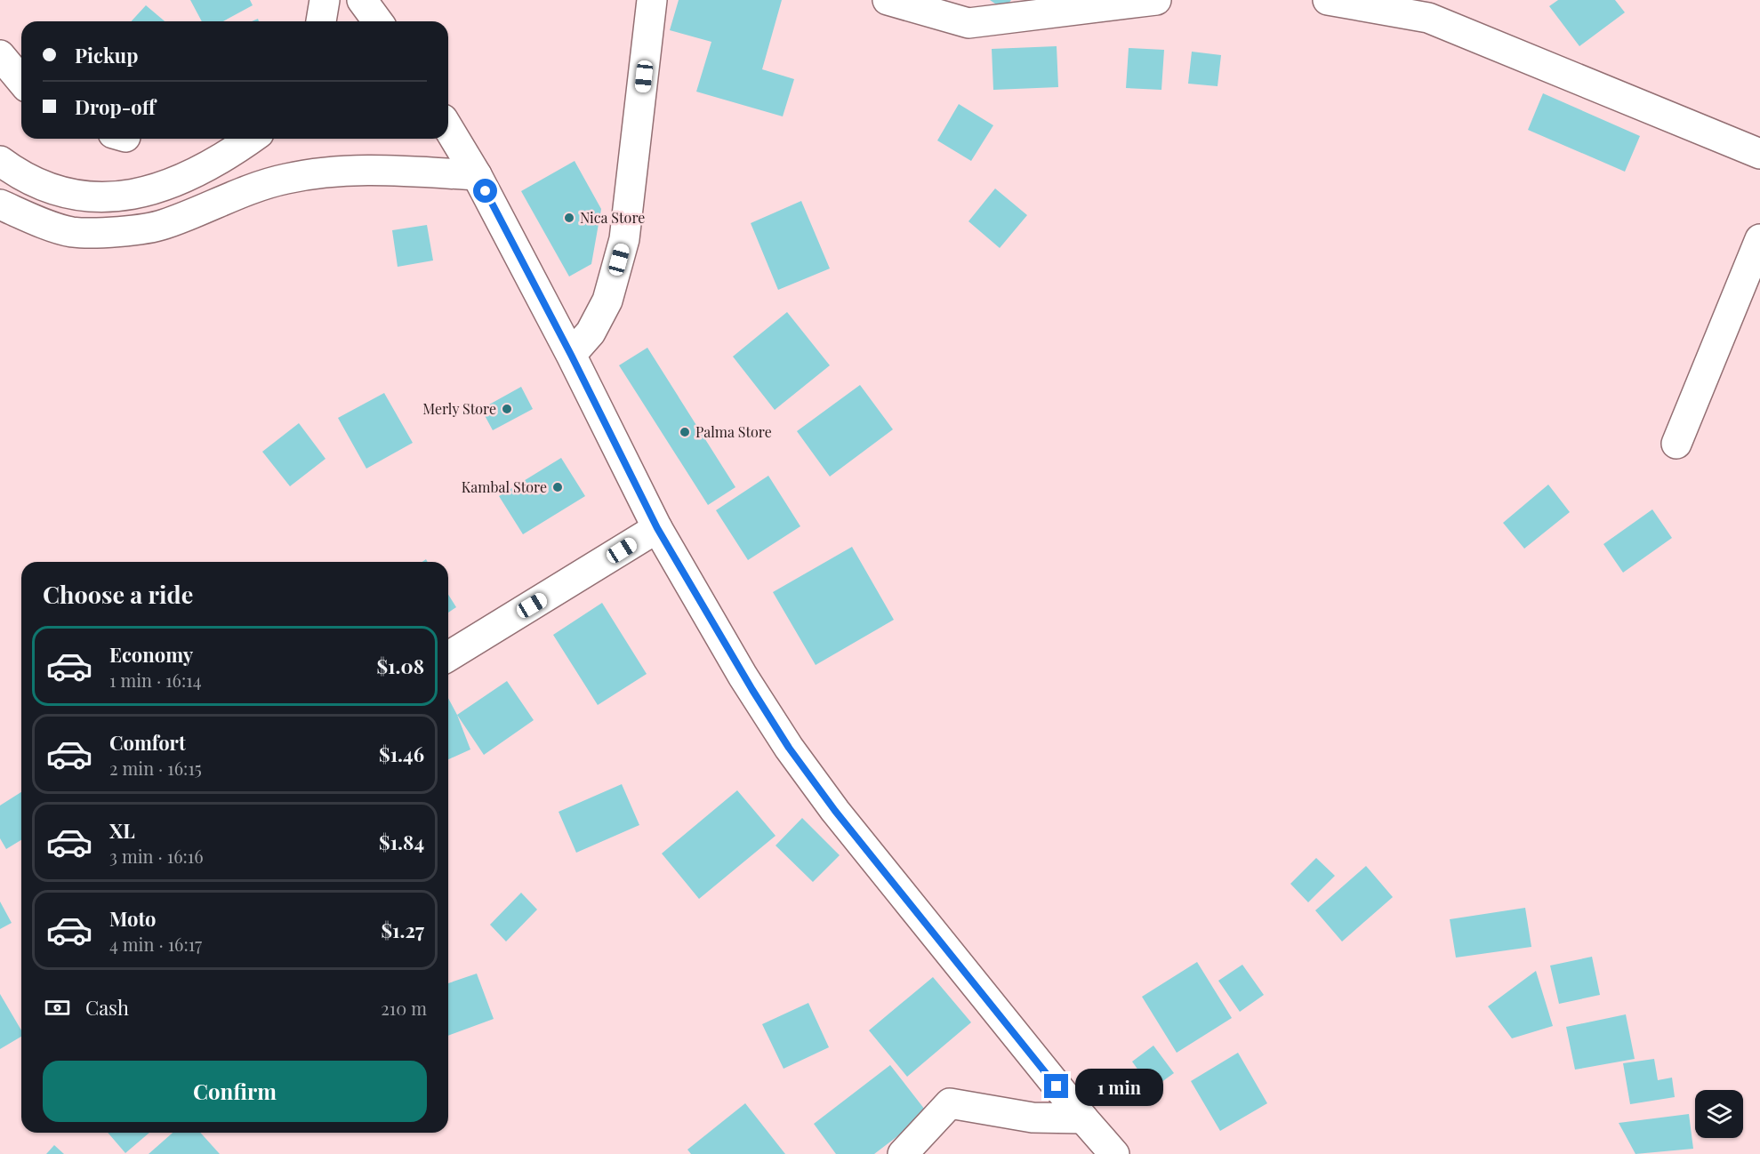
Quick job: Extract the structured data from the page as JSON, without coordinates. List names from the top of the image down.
{
  "places": [
    "Nica Store",
    "Merly Store",
    "Palma Store",
    "Kambal Store"
  ],
  "page": {
    "banner": ["Pickup", "Drop-off"],
    "heading": "Choose a ride",
    "list": [
      {
        "name": "Economy",
        "note": "1 min · 16:14",
        "value": "$1.08"
      },
      {
        "name": "Comfort",
        "note": "2 min · 16:15",
        "value": "$1.46"
      },
      {
        "name": "XL",
        "note": "3 min · 16:16",
        "value": "$1.84"
      },
      {
        "name": "Moto",
        "note": "4 min · 16:17",
        "value": "$1.27"
      }
    ],
    "pay": ["Cash", "210 m"],
    "buttons": "Confirm",
    "bubble": "1 min"
  }
}
